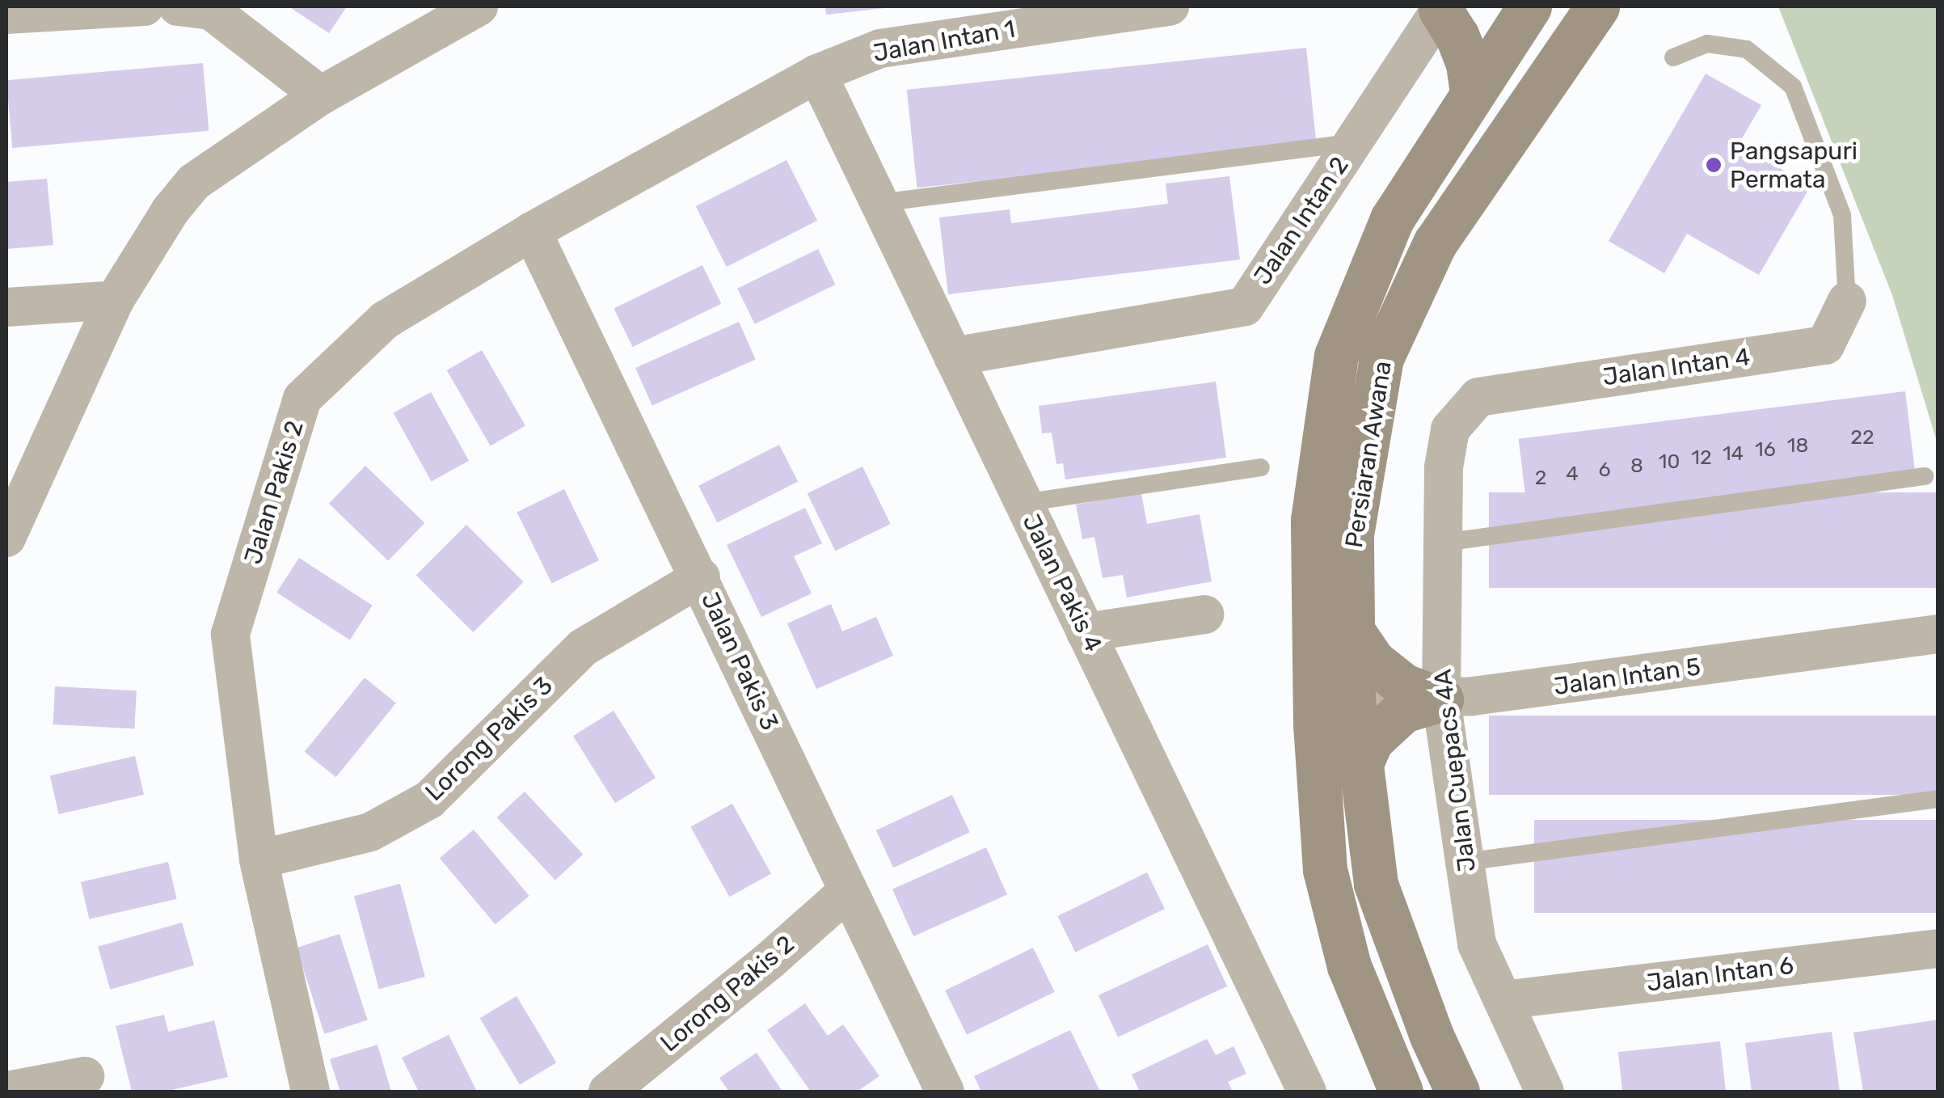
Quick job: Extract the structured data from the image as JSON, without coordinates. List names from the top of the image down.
{
  "streets": {
    "street": [
      "Jalan Intan 1",
      "Jalan Intan 2",
      "Jalan Intan 4",
      "Persiaran Awana",
      "Jalan Pakis 2",
      "Jalan Pakis 4",
      "Jalan Pakis 3",
      "Jalan Intan 5",
      "Lorong Pakis 3",
      "Jalan Cuepacs 4A",
      "Jalan Intan 6",
      "Lorong Pakis 2"
    ]
  },
  "crossings": [
    ["Jalan Intan 1", "Jalan Pakis 2"],
    ["Jalan Intan 1", "Jalan Pakis 4"],
    ["Jalan Intan 2", "Jalan Pakis 4"],
    ["Jalan Intan 4", "Jalan Cuepacs 4A"],
    ["Persiaran Awana", "Jalan Intan 5"],
    ["Jalan Pakis 2", "Jalan Pakis 4"],
    ["Jalan Pakis 2", "Jalan Pakis 3"],
    ["Jalan Pakis 2", "Lorong Pakis 3"],
    ["Jalan Pakis 3", "Lorong Pakis 3"],
    ["Jalan Pakis 3", "Lorong Pakis 2"],
    ["Jalan Intan 5", "Jalan Cuepacs 4A"],
    ["Jalan Cuepacs 4A", "Jalan Intan 6"]
  ],
  "places": ["Pangsapuri Permata"],
  "house_numbers": [
    "22",
    "18",
    "16",
    "14",
    "12",
    "10",
    "8",
    "6",
    "4",
    "2"
  ]
}
